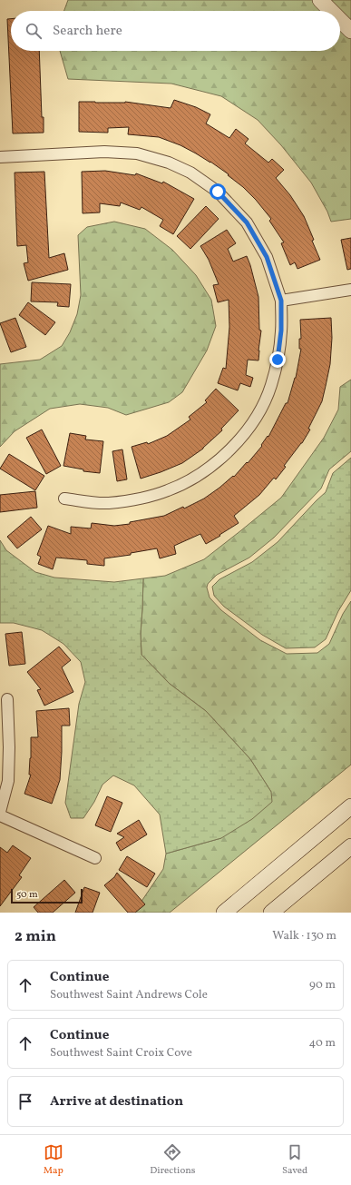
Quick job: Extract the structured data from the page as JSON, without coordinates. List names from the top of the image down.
{
  "scale_bar": "50 m",
  "page": {
    "search": "Search here",
    "scale": "50 m",
    "heading": ["2 min", "Walk · 130 m"],
    "list": [
      ["Continue", "Southwest Saint Andrews Cole", "90 m"],
      ["Continue", "Southwest Saint Croix Cove", "40 m"],
      "Arrive at destination"
    ],
    "nav": ["Map", "Directions", "Saved"]
  }
}
